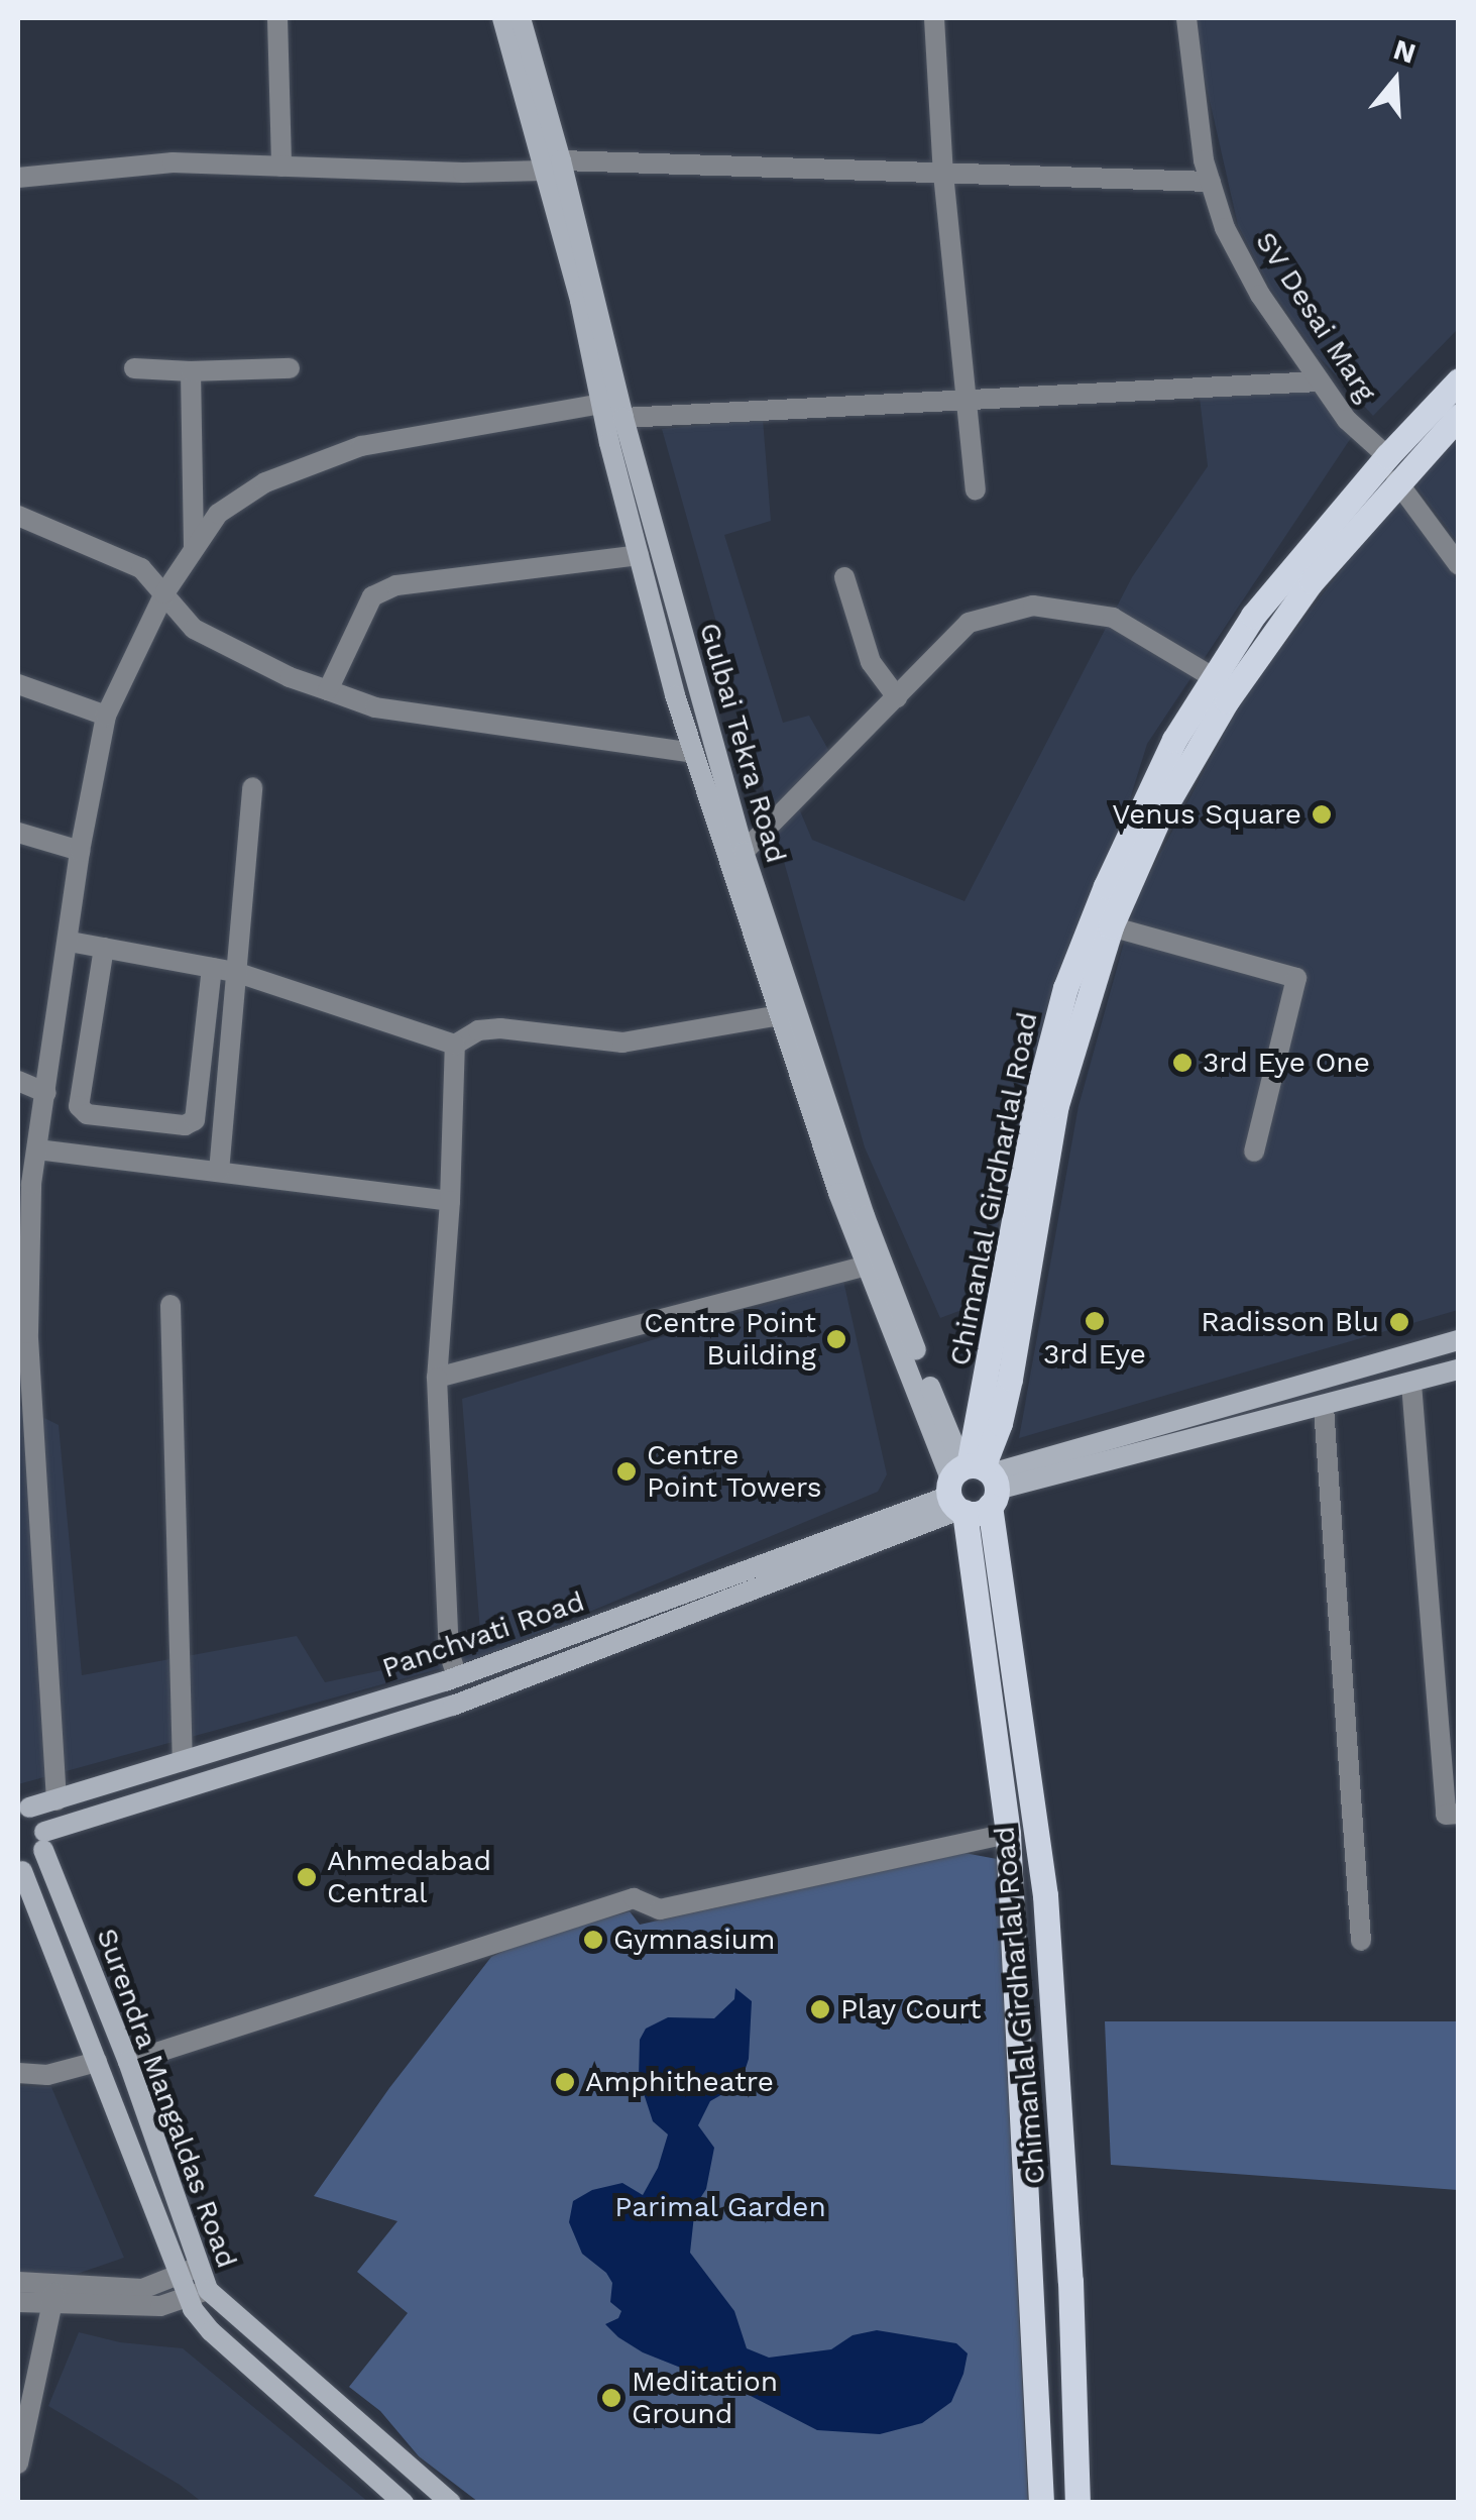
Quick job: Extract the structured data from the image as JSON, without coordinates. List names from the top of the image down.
{
  "streets": {
    "main road": [
      "Gulbai Tekra Road",
      "Chimanlal Girdharlal Road",
      "Panchvati Road",
      "Surendra Mangaldas Road"
    ],
    "street": ["SV Desai Marg"]
  },
  "crossings": [
    ["SV Desai Marg", "Chimanlal Girdharlal Road"],
    ["Gulbai Tekra Road", "Chimanlal Girdharlal Road"],
    ["Gulbai Tekra Road", "Panchvati Road"],
    ["Chimanlal Girdharlal Road", "Panchvati Road"],
    ["Panchvati Road", "Surendra Mangaldas Road"]
  ],
  "parks": ["Parimal Garden"],
  "places": [
    "Venus Square",
    "3rd Eye One",
    "3rd Eye",
    "Radisson Blu",
    "Centre Point Building",
    "Centre Point Towers",
    "Ahmedabad Central",
    "Gymnasium",
    "Play Court",
    "Amphitheatre",
    "Meditation Ground"
  ],
  "north": "top"
}
